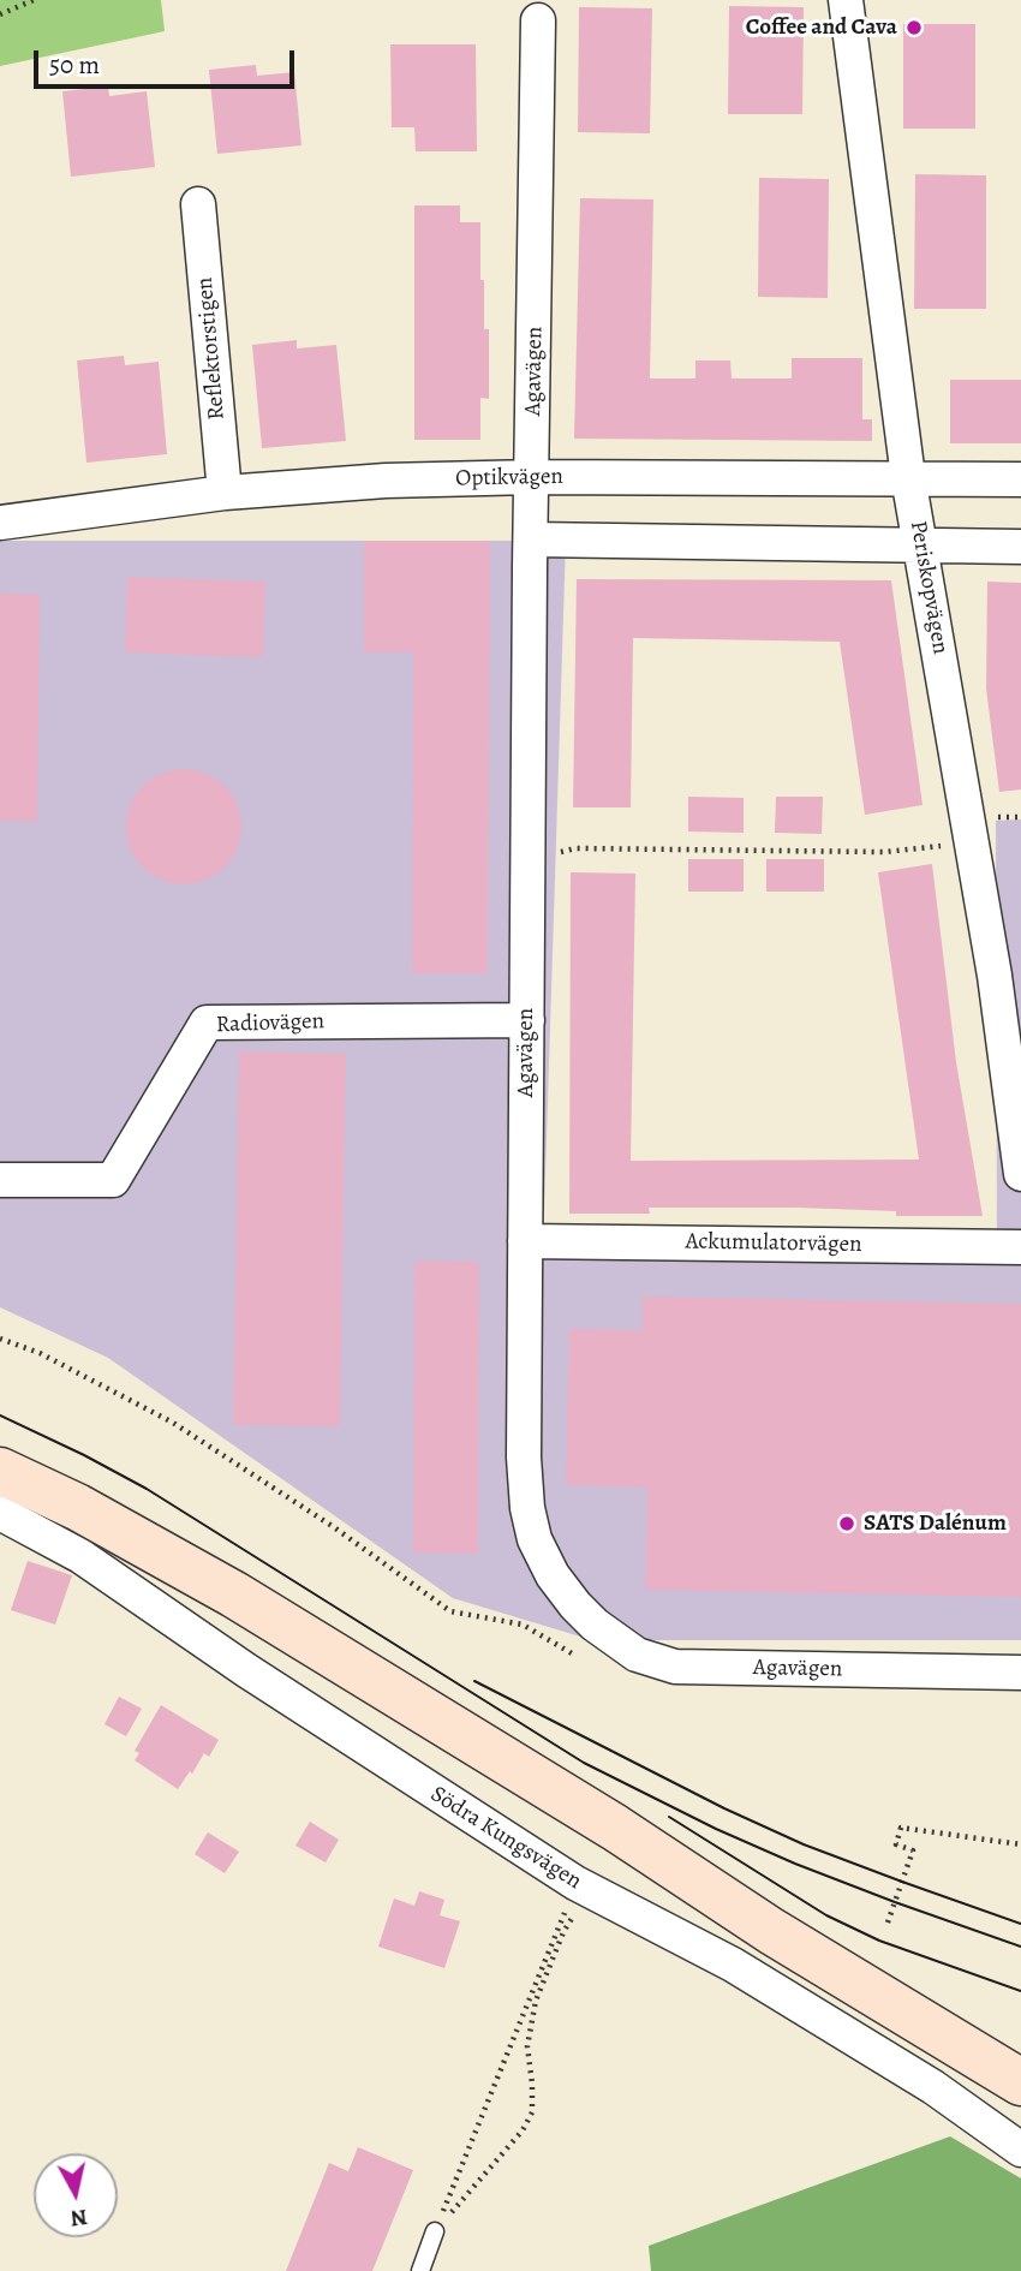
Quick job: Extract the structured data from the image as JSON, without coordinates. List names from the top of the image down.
{
  "streets": {
    "street": [
      "Reflektorstigen",
      "Agavägen",
      "Optikvägen",
      "Periskopvägen",
      "Radiovägen",
      "Ackumulatorvägen",
      "Södra Kungsvägen"
    ]
  },
  "crossings": [
    ["Reflektorstigen", "Optikvägen"],
    ["Agavägen", "Optikvägen"],
    ["Agavägen", "Radiovägen"],
    ["Agavägen", "Ackumulatorvägen"],
    ["Optikvägen", "Periskopvägen"]
  ],
  "places": ["Coffee and Cava", "SATS Dalénum"],
  "scale_bar": "50 m",
  "north": "bottom"
}
